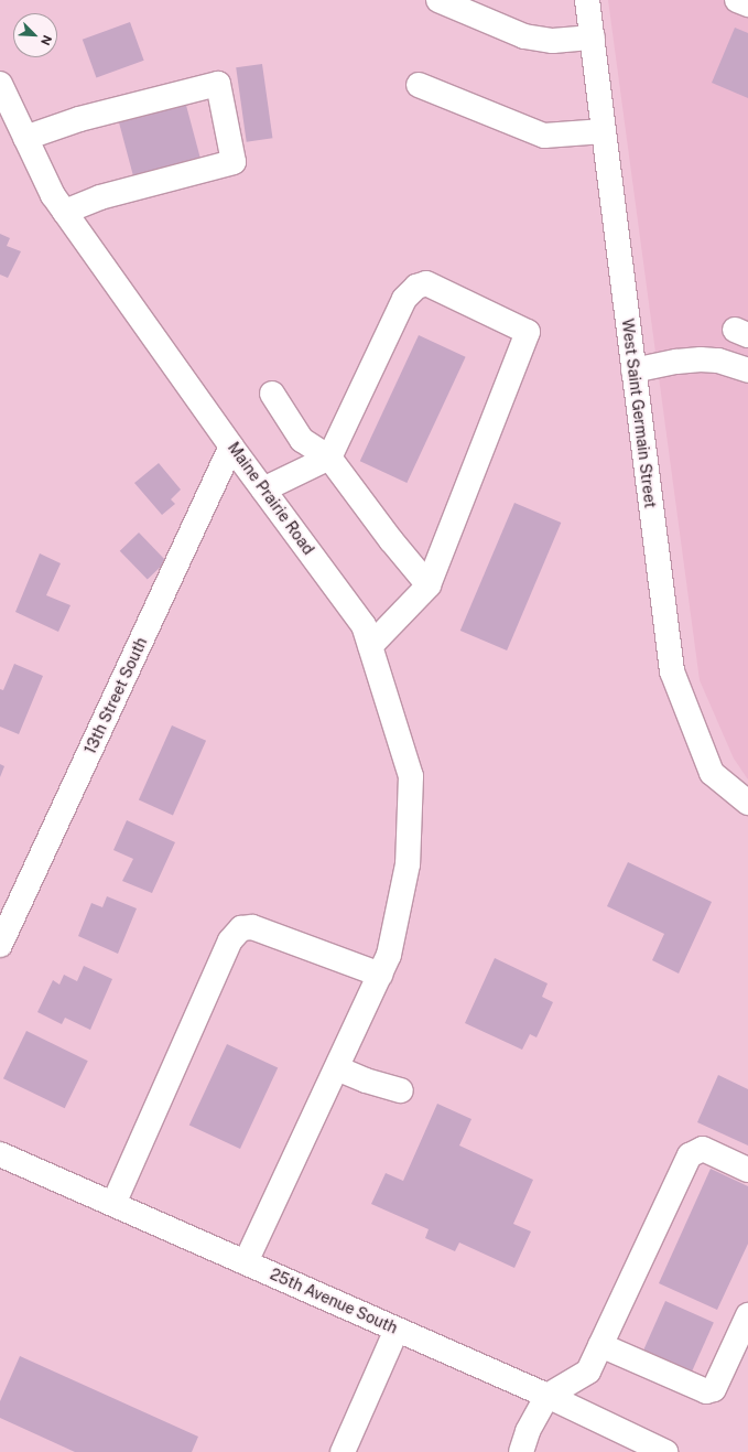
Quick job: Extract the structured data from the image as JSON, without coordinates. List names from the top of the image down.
{
  "streets": {
    "street": [
      "West Saint Germain Street",
      "Maine Prairie Road",
      "13th Street South",
      "25th Avenue South"
    ]
  },
  "crossings": [
    ["Maine Prairie Road", "13th Street South"],
    ["Maine Prairie Road", "25th Avenue South"]
  ],
  "north": "bottom right"
}
